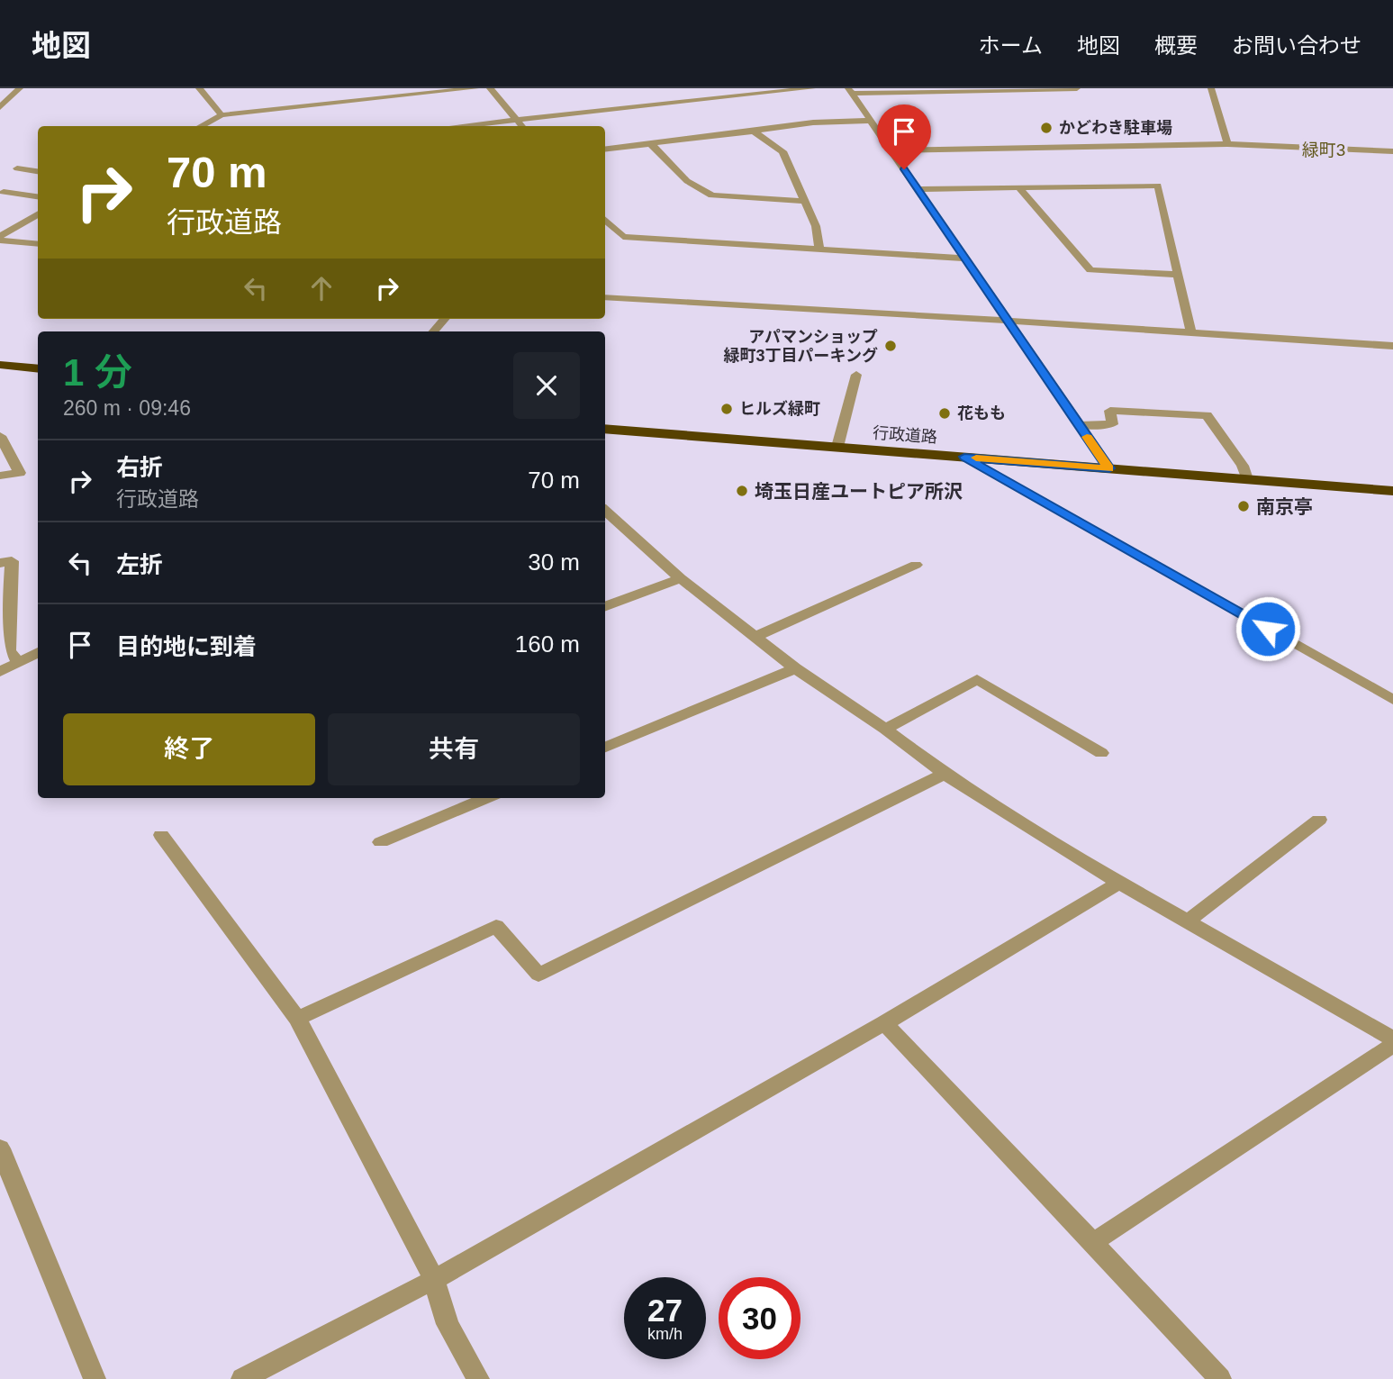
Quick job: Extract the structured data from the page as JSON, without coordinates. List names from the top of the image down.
{
  "streets": {
    "highway": ["行政道路"]
  },
  "districts": ["緑町3"],
  "places": [
    "かどわき駐車場",
    "アパマンショップ 緑町3丁目パーキング",
    "ヒルズ緑町",
    "花もも",
    "埼玉日産ユートピア所沢",
    "南京亭"
  ],
  "page": {
    "header": "地図",
    "nav": [
      "ホーム",
      "地図",
      "概要",
      "お問い合わせ"
    ],
    "turn": ["70 m", "行政道路"],
    "heading": ["1 分", "260 m · 09:46"],
    "list": [
      {
        "name": "右折",
        "note": "行政道路",
        "value": "70 m"
      },
      {
        "name": "左折",
        "value": "30 m"
      },
      {
        "name": "目的地に到着",
        "value": "160 m"
      }
    ],
    "buttons": ["終了", "共有"],
    "speed": "27 km/h",
    "limit": "30"
  }
}
